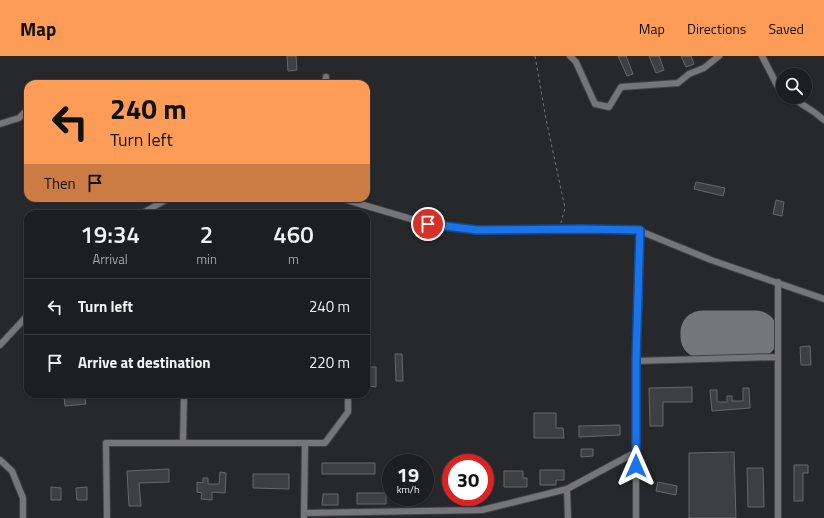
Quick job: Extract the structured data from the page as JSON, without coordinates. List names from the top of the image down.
{
  "page": {
    "header": "Map",
    "nav": ["Map", "Directions", "Saved"],
    "turn": ["240 m", "Turn left"],
    "then": "Then",
    "eta": [
      "19:34",
      "Arrival",
      "2",
      "min",
      "460",
      "m"
    ],
    "list": [
      {
        "name": "Turn left",
        "value": "240 m"
      },
      {
        "name": "Arrive at destination",
        "value": "220 m"
      }
    ],
    "speed": "19 km/h",
    "limit": "30"
  }
}
